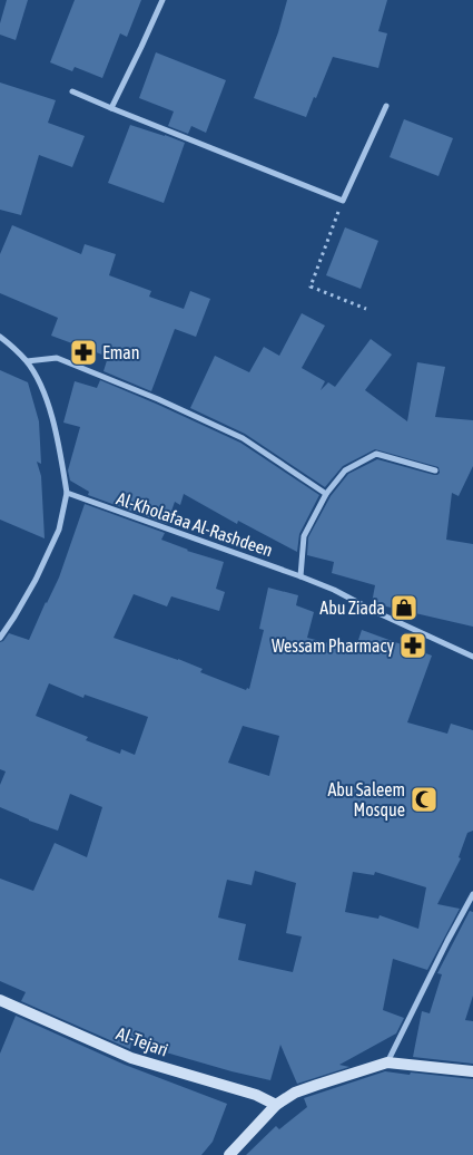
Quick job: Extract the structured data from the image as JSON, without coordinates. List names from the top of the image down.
{
  "streets": {
    "street": ["Al-Kholafaa Al-Rashdeen", "Al-Tejari"]
  },
  "places": {
    "pharmacy": ["Eman", "Wessam Pharmacy"],
    "shop": ["Abu Ziada"],
    "mosque": ["Abu Saleem Mosque"]
  }
}
